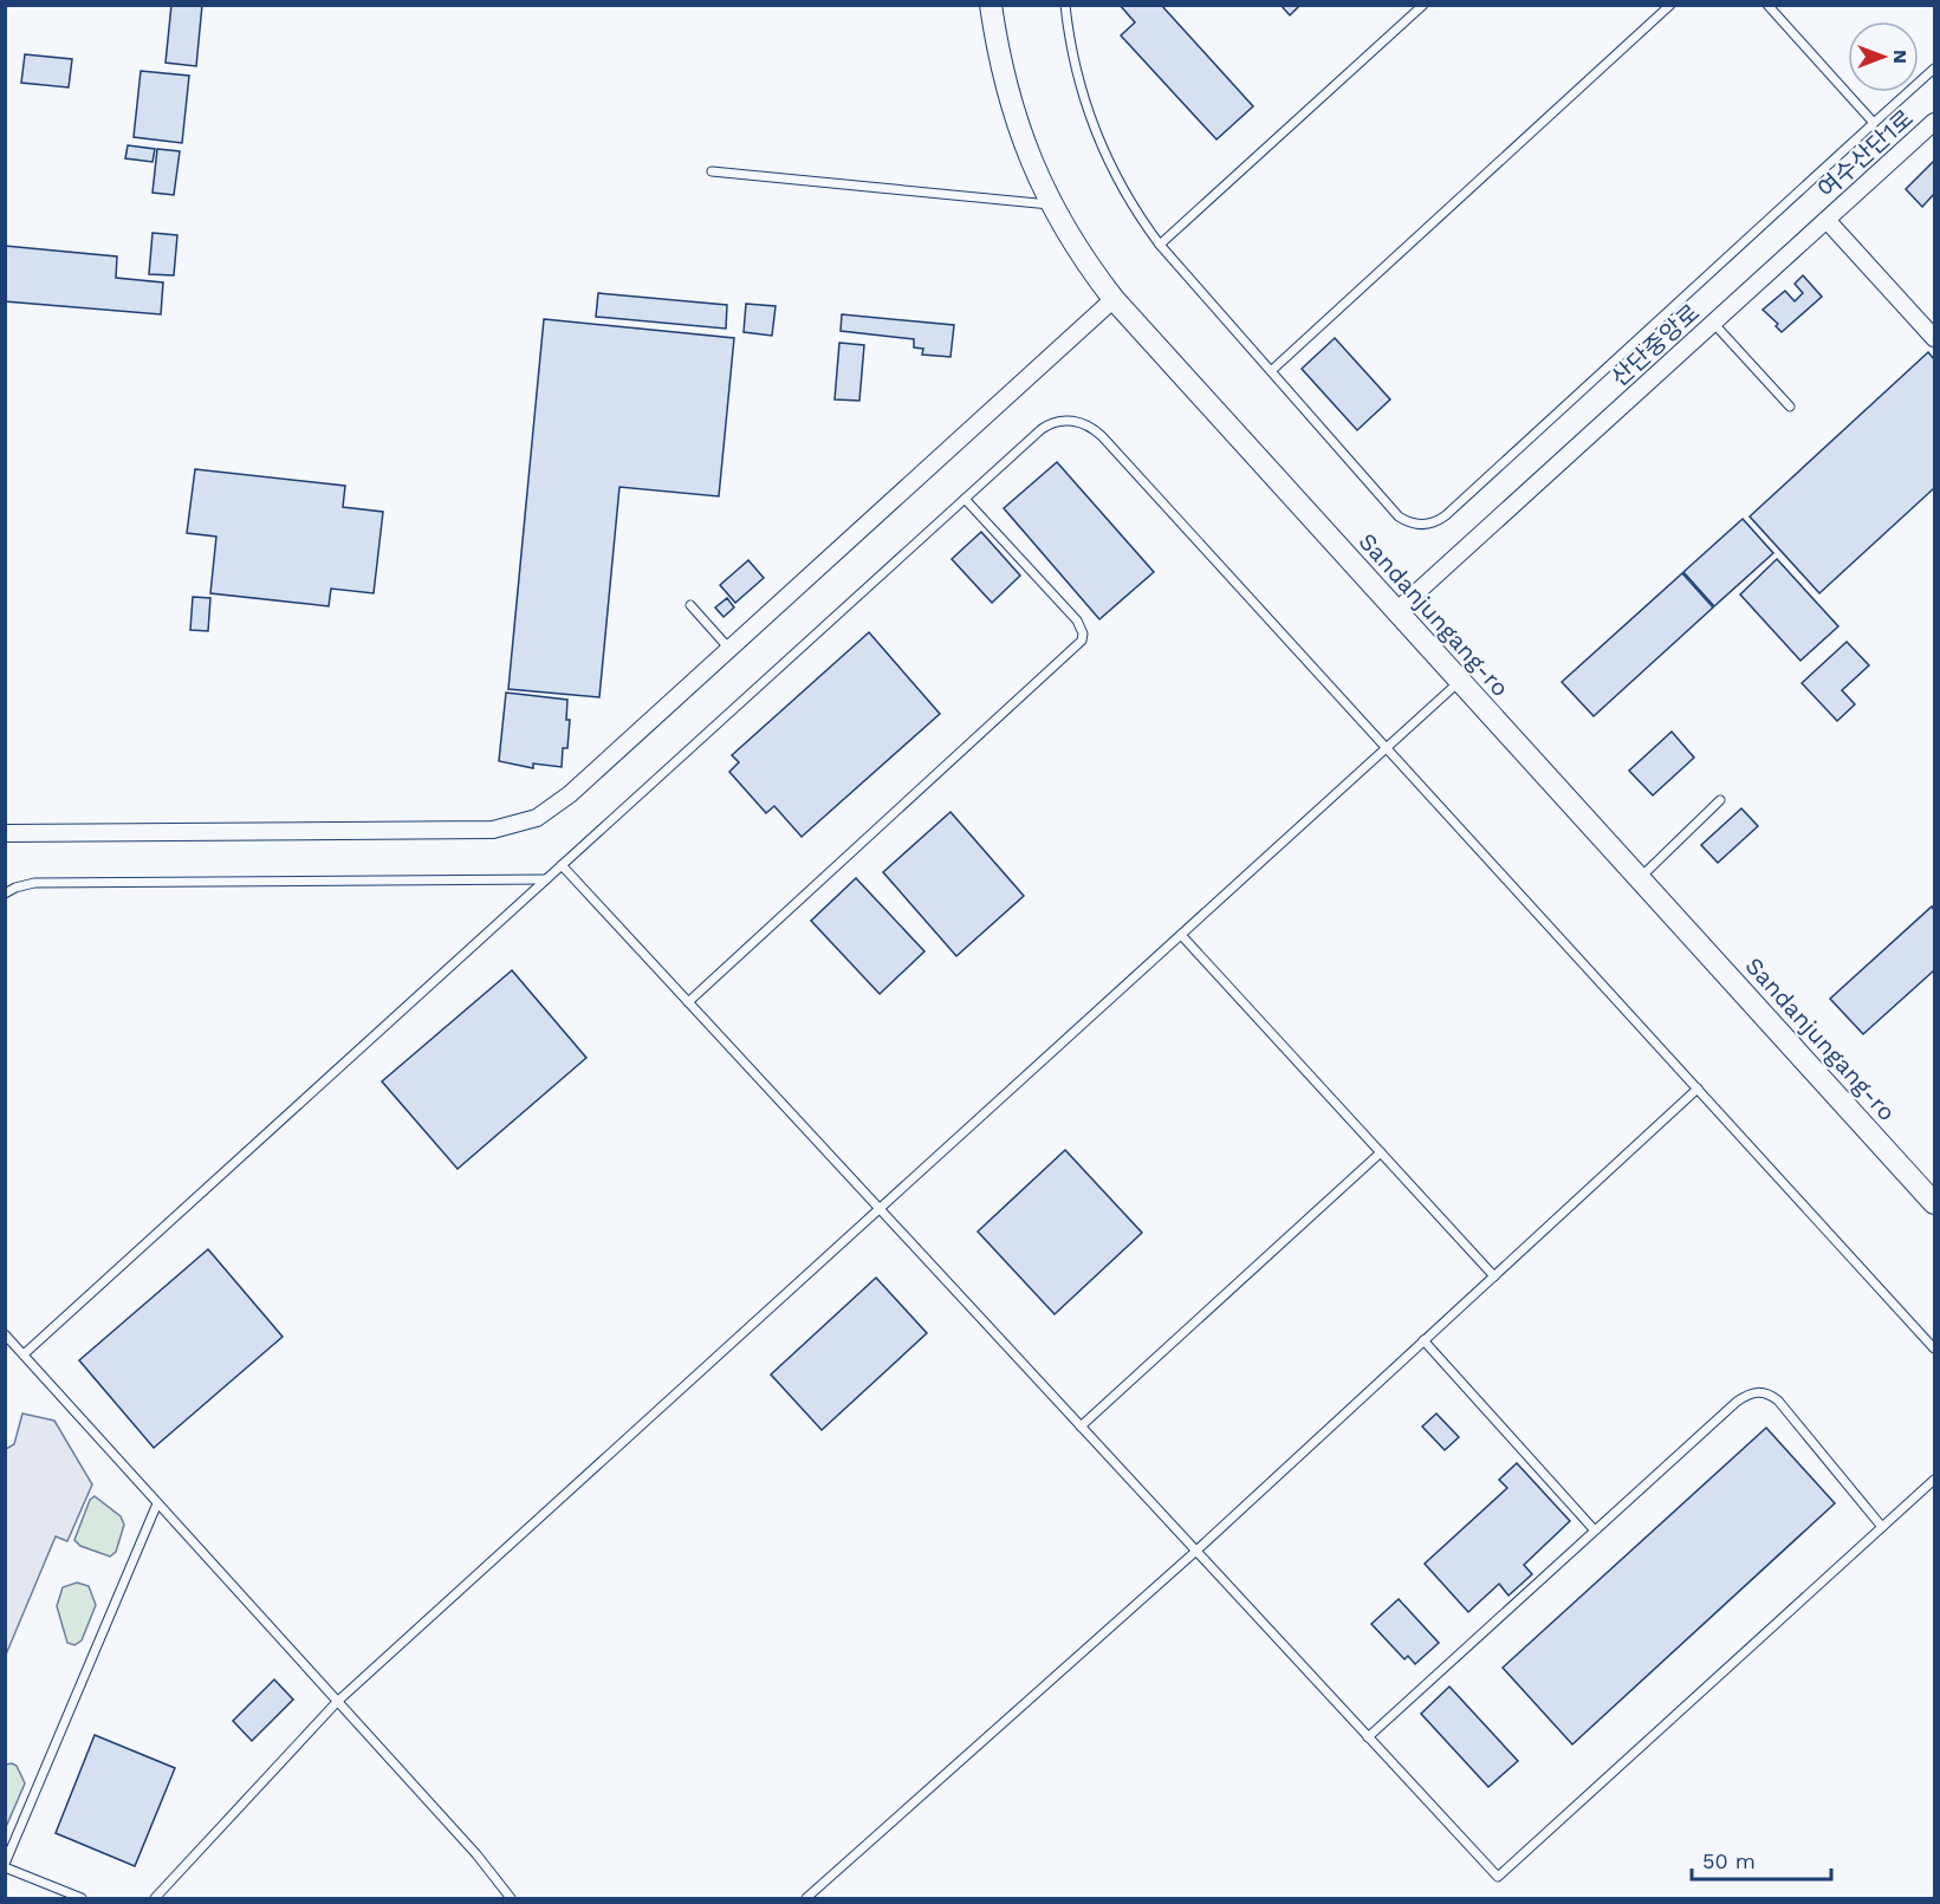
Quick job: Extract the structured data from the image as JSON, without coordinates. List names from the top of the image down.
{
  "streets": {
    "street": ["여수산단1로", "산단중앙로", "Sandanjungang-ro"]
  },
  "crossings": [
    ["여수산단1로", "산단중앙로"],
    ["산단중앙로", "Sandanjungang-ro"]
  ],
  "scale_bar": "50 m",
  "north": "right"
}
